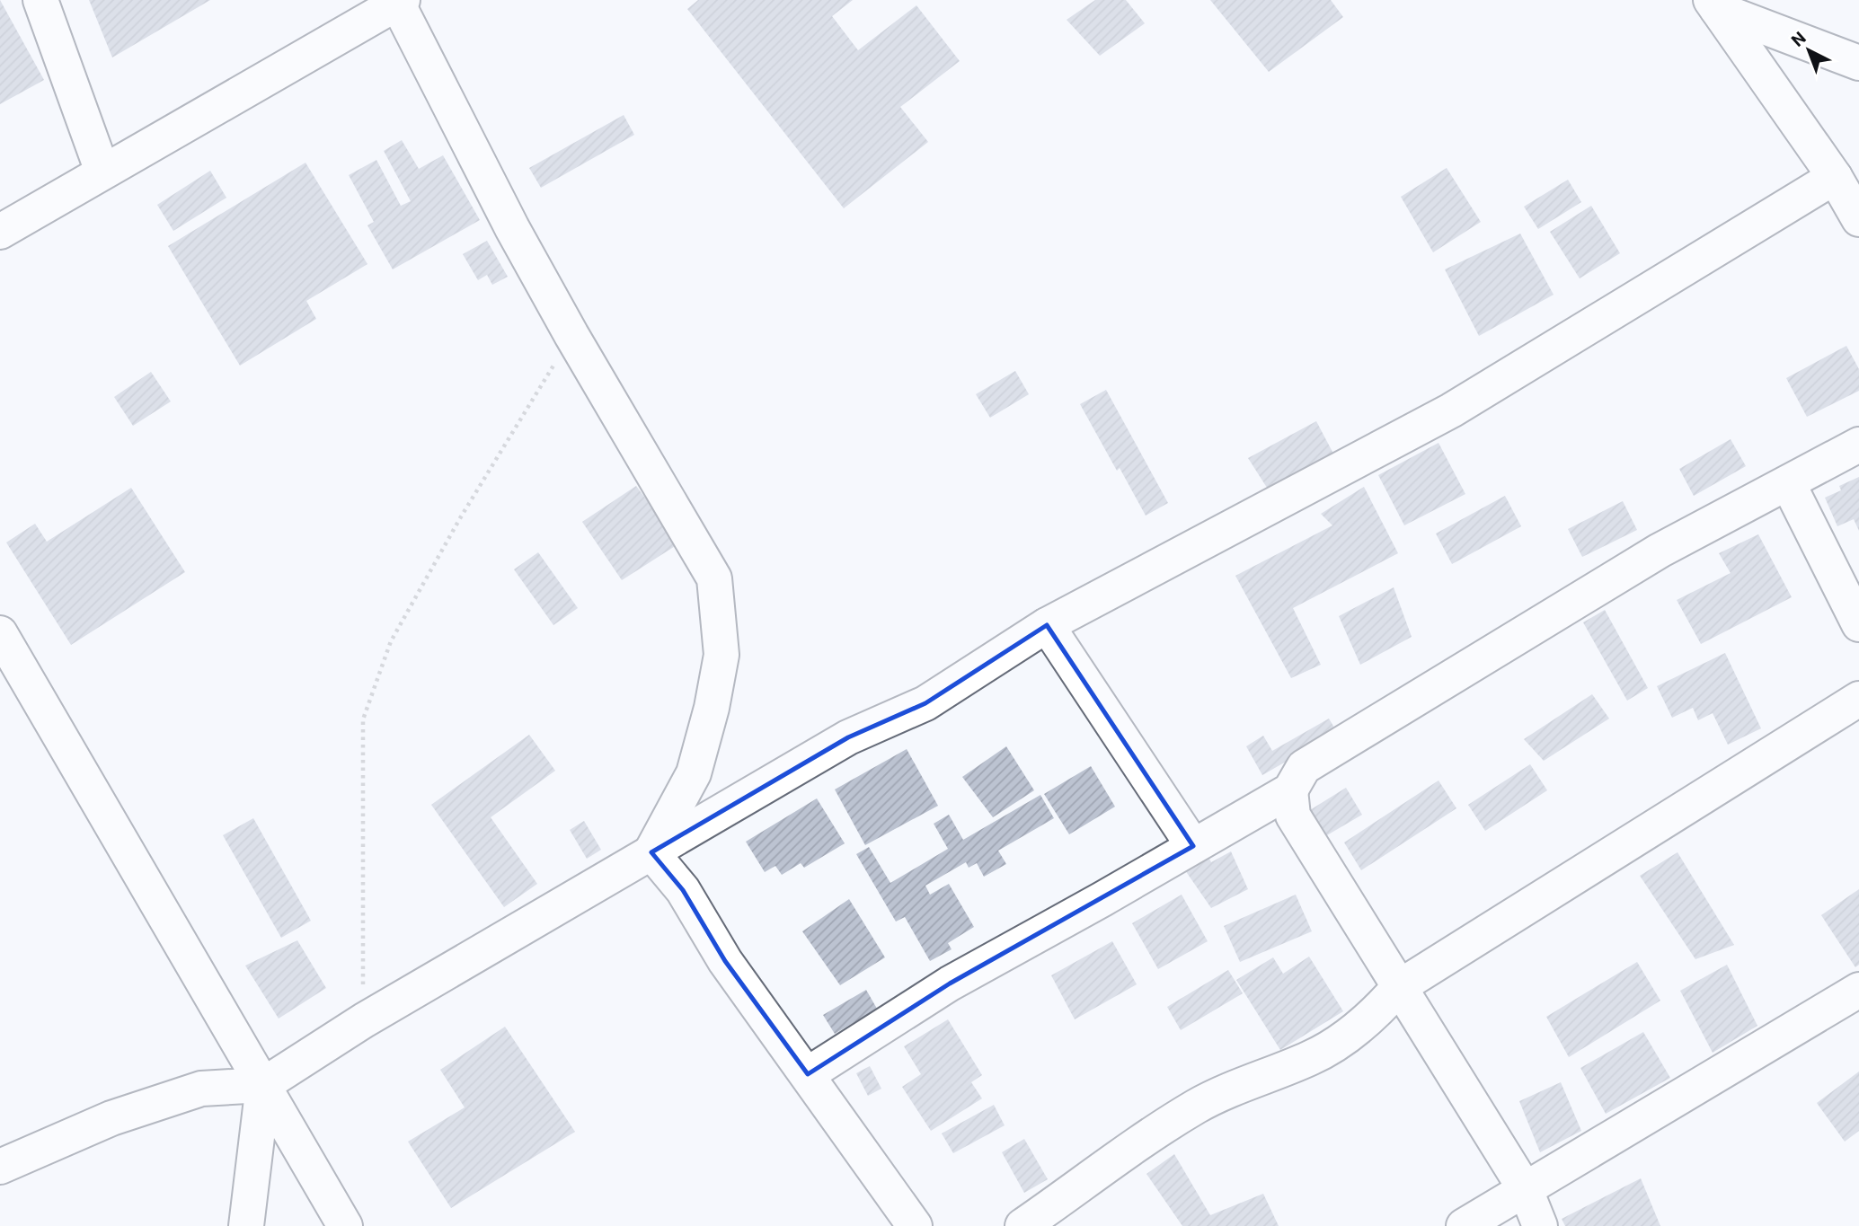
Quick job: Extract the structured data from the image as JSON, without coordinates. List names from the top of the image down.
{
  "north": "top left"
}
